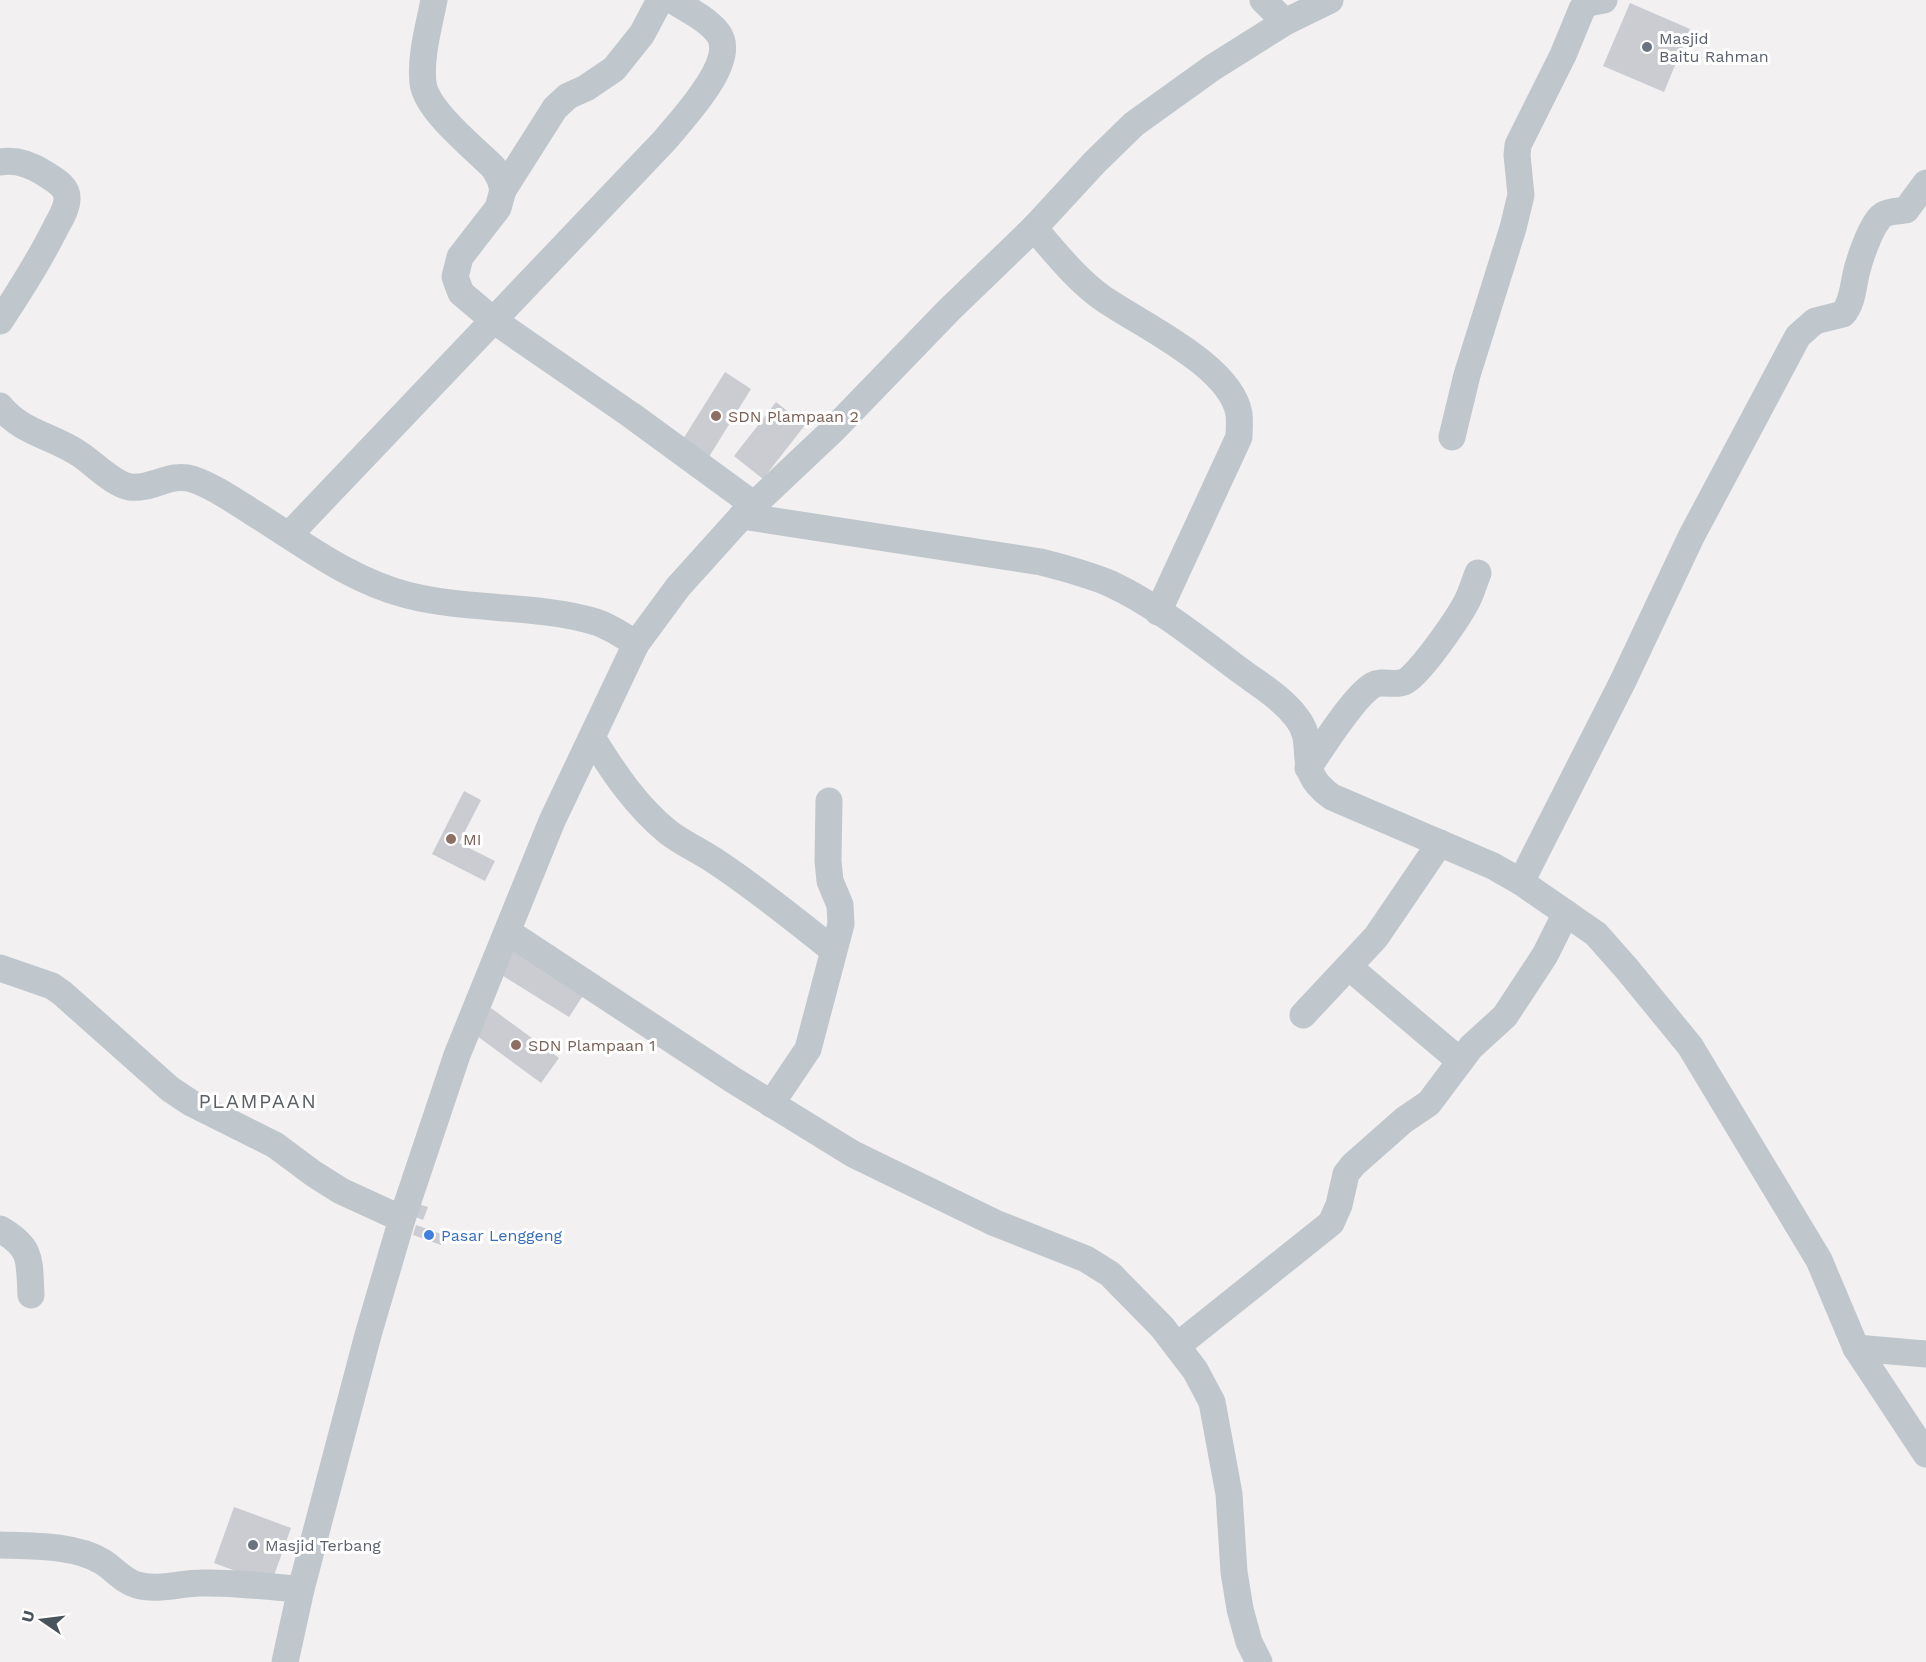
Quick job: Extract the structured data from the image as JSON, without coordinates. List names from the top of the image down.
{
  "districts": ["PLAMPAAN"],
  "places": [
    "Masjid Baitu Rahman",
    "SDN Plampaan 2",
    "MI",
    "SDN Plampaan 1",
    "Pasar Lenggeng",
    "Masjid Terbang"
  ],
  "north": "left"
}
